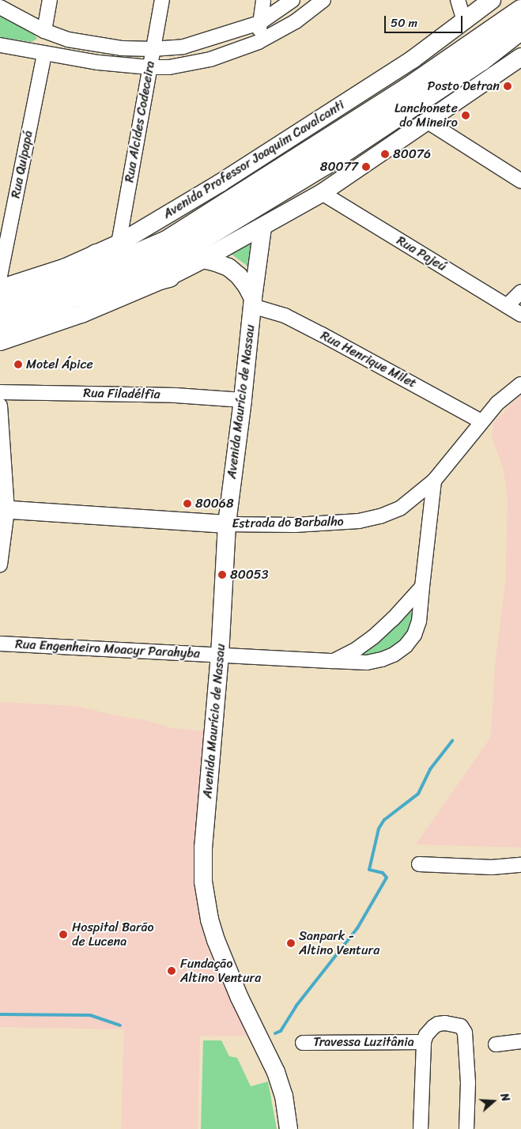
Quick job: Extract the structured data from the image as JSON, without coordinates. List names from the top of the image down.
{
  "streets": {
    "highway": ["Avenida Professor Joaquim Cavalcanti"],
    "main road": ["Avenida Maurício de Nassau", "Estrada do Barbalho"],
    "street": [
      "Rua Alcides Codeceira",
      "Rua Quipapá",
      "Rua Pajeú",
      "Rua Henrique Milet",
      "Rua Filadélfia",
      "Rua Engenheiro Moacyr Parahyba",
      "Travessa Luzitânia"
    ]
  },
  "crossings": [
    ["Rua Alcides Codeceira", "Avenida Professor Joaquim Cavalcanti"],
    ["Rua Henrique Milet", "Avenida Maurício de Nassau"],
    ["Rua Henrique Milet", "Estrada do Barbalho"],
    ["Rua Filadélfia", "Avenida Maurício de Nassau"],
    ["Avenida Maurício de Nassau", "Estrada do Barbalho"],
    ["Avenida Maurício de Nassau", "Rua Engenheiro Moacyr Parahyba"],
    ["Estrada do Barbalho", "Rua Engenheiro Moacyr Parahyba"]
  ],
  "places": [
    "Posto Detran",
    "Lanchonete do Mineiro",
    "80076",
    "80077",
    "Motel Ápice",
    "80068",
    "80053",
    "Hospital Barão de Lucena",
    "Sanpark - Altino Ventura",
    "Fundação Altino Ventura"
  ],
  "scale_bar": "50 m",
  "north": "right"
}
